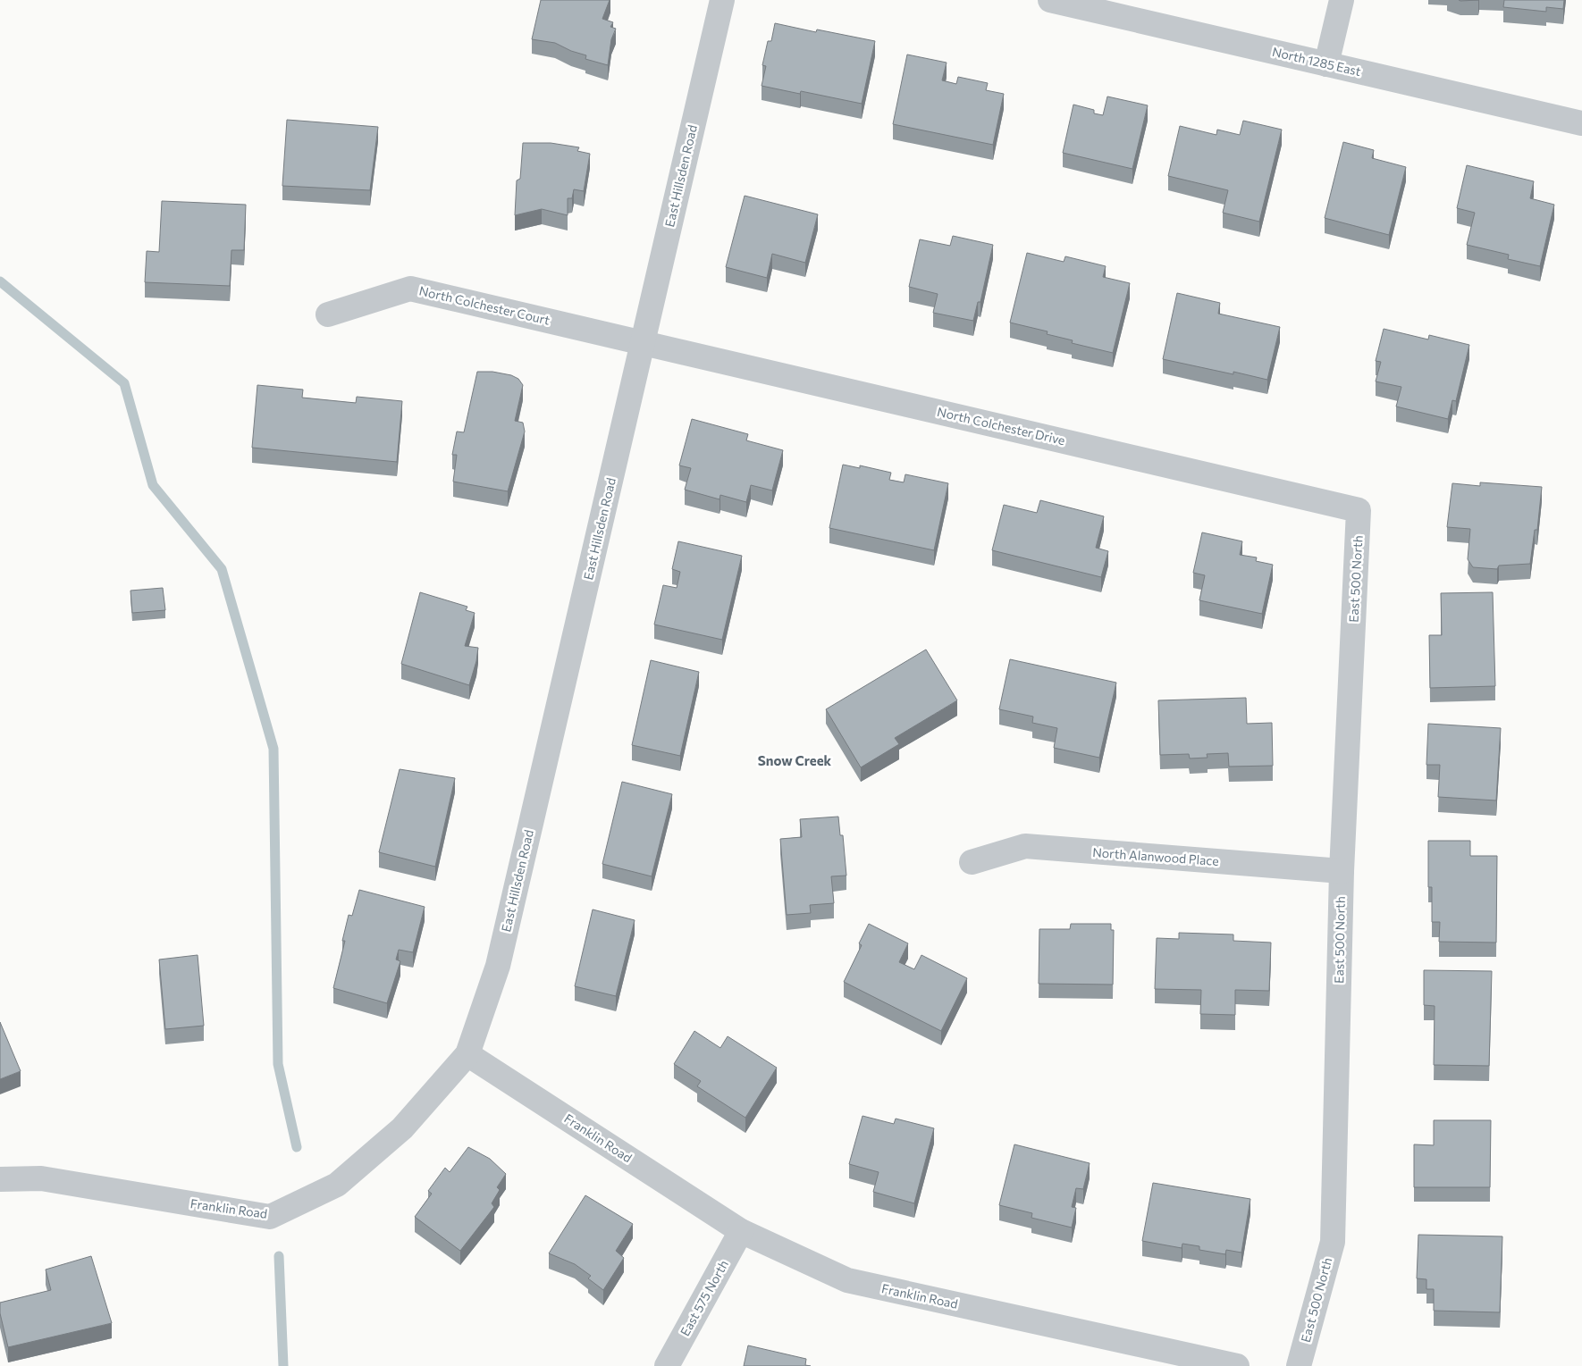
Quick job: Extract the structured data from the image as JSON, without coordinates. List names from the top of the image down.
{
  "streets": {
    "street": [
      "North 1285 East",
      "East Hillsden Road",
      "North Colchester Court",
      "North Colchester Drive",
      "East 500 North",
      "North Alanwood Place",
      "Franklin Road",
      "East 575 North"
    ]
  },
  "crossings": [
    ["East Hillsden Road", "North Colchester Court"],
    ["East Hillsden Road", "North Colchester Drive"],
    ["East Hillsden Road", "Franklin Road"],
    ["North Colchester Court", "North Colchester Drive"],
    ["North Colchester Drive", "East 500 North"],
    ["East 500 North", "North Alanwood Place"],
    ["Franklin Road", "East 575 North"]
  ],
  "districts": ["Snow Creek"]
}
